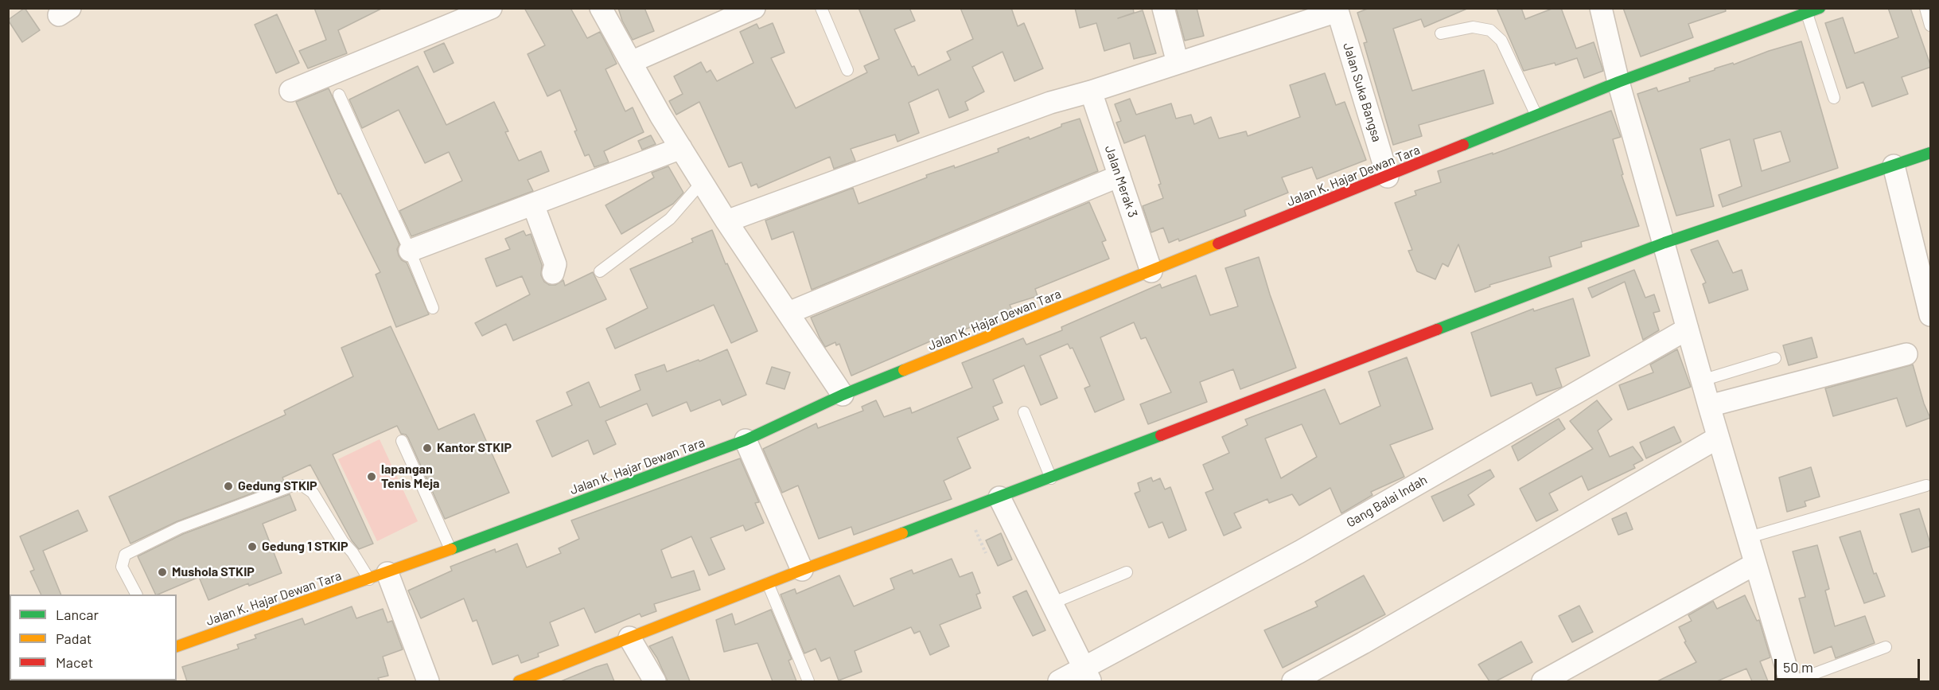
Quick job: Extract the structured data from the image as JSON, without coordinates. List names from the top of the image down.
{
  "streets": {
    "street": [
      "Jalan Suka Bangsa",
      "Jalan K. Hajar Dewan Tara",
      "Jalan Merak 3",
      "Gang Balai Indah"
    ]
  },
  "crossings": [
    ["Jalan Suka Bangsa", "Jalan K. Hajar Dewan Tara"],
    ["Jalan K. Hajar Dewan Tara", "Jalan Merak 3"]
  ],
  "places": [
    "Kantor STKIP",
    "lapangan Tenis Meja",
    "Gedung STKIP",
    "Gedung 1 STKIP",
    "Mushola STKIP"
  ],
  "legend": ["Lancar", "Padat", "Macet"],
  "scale_bar": "50 m"
}
